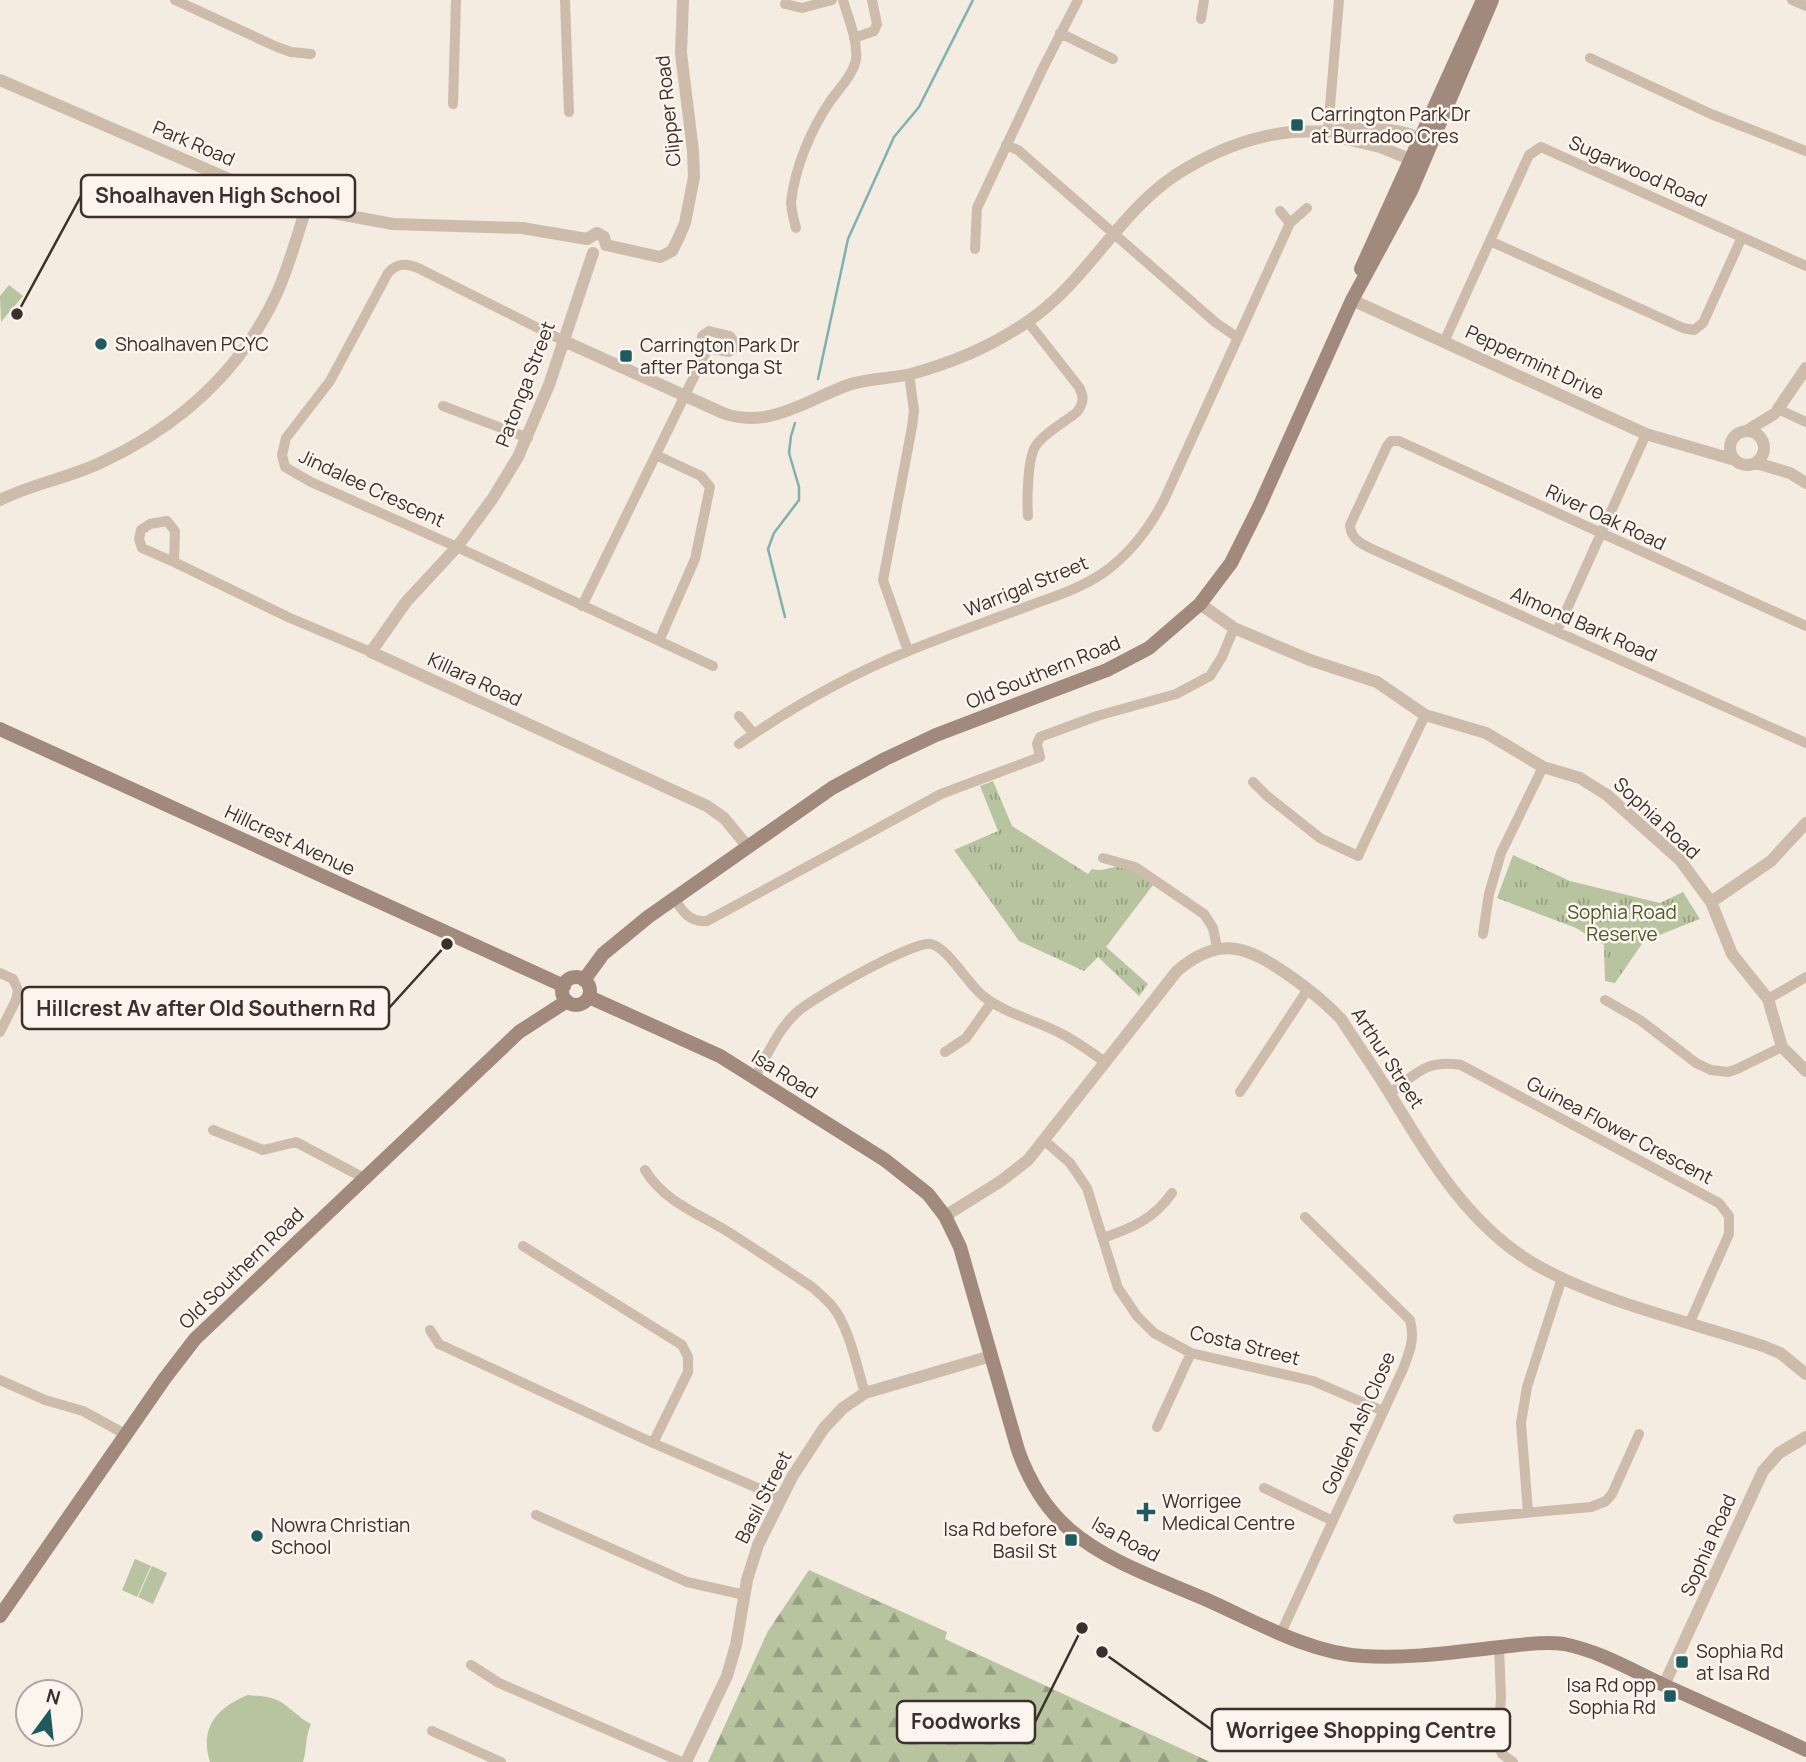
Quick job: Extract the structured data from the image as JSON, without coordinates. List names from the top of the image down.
{
  "streets": {
    "main road": ["Old Southern Road", "Hillcrest Avenue", "Isa Road"],
    "street": [
      "Clipper Road",
      "Park Road",
      "Sugarwood Road",
      "Peppermint Drive",
      "Patonga Street",
      "Jindalee Crescent",
      "River Oak Road",
      "Warrigal Street",
      "Almond Bark Road",
      "Killara Road",
      "Sophia Road",
      "Arthur Street",
      "Guinea Flower Crescent",
      "Costa Street",
      "Golden Ash Close",
      "Basil Street"
    ]
  },
  "crossings": [
    ["Clipper Road", "Park Road"],
    ["Clipper Road", "Patonga Street"],
    ["Park Road", "Patonga Street"],
    ["Sugarwood Road", "Peppermint Drive"],
    ["Peppermint Drive", "Old Southern Road"],
    ["Patonga Street", "Jindalee Crescent"],
    ["Patonga Street", "Killara Road"],
    ["River Oak Road", "Almond Bark Road"],
    ["Old Southern Road", "Killara Road"],
    ["Old Southern Road", "Sophia Road"],
    ["Old Southern Road", "Hillcrest Avenue"],
    ["Old Southern Road", "Isa Road"],
    ["Sophia Road", "Isa Road"],
    ["Hillcrest Avenue", "Isa Road"],
    ["Arthur Street", "Guinea Flower Crescent"],
    ["Isa Road", "Golden Ash Close"],
    ["Isa Road", "Basil Street"],
    ["Costa Street", "Golden Ash Close"]
  ],
  "parks": ["Sophia Road Reserve"],
  "places": {
    "transit": [
      "Carrington Park Dr at Burradoo Cres",
      "Carrington Park Dr after Patonga St",
      "Isa Rd before Basil St",
      "Sophia Rd at Isa Rd",
      "Isa Rd opp Sophia Rd"
    ],
    "other": [
      "Shoalhaven High School",
      "Shoalhaven PCYC",
      "Hillcrest Av after Old Southern Rd",
      "Nowra Christian School",
      "Foodworks",
      "Worrigee Shopping Centre"
    ],
    "health": ["Worrigee Medical Centre"]
  },
  "north": "top"
}
